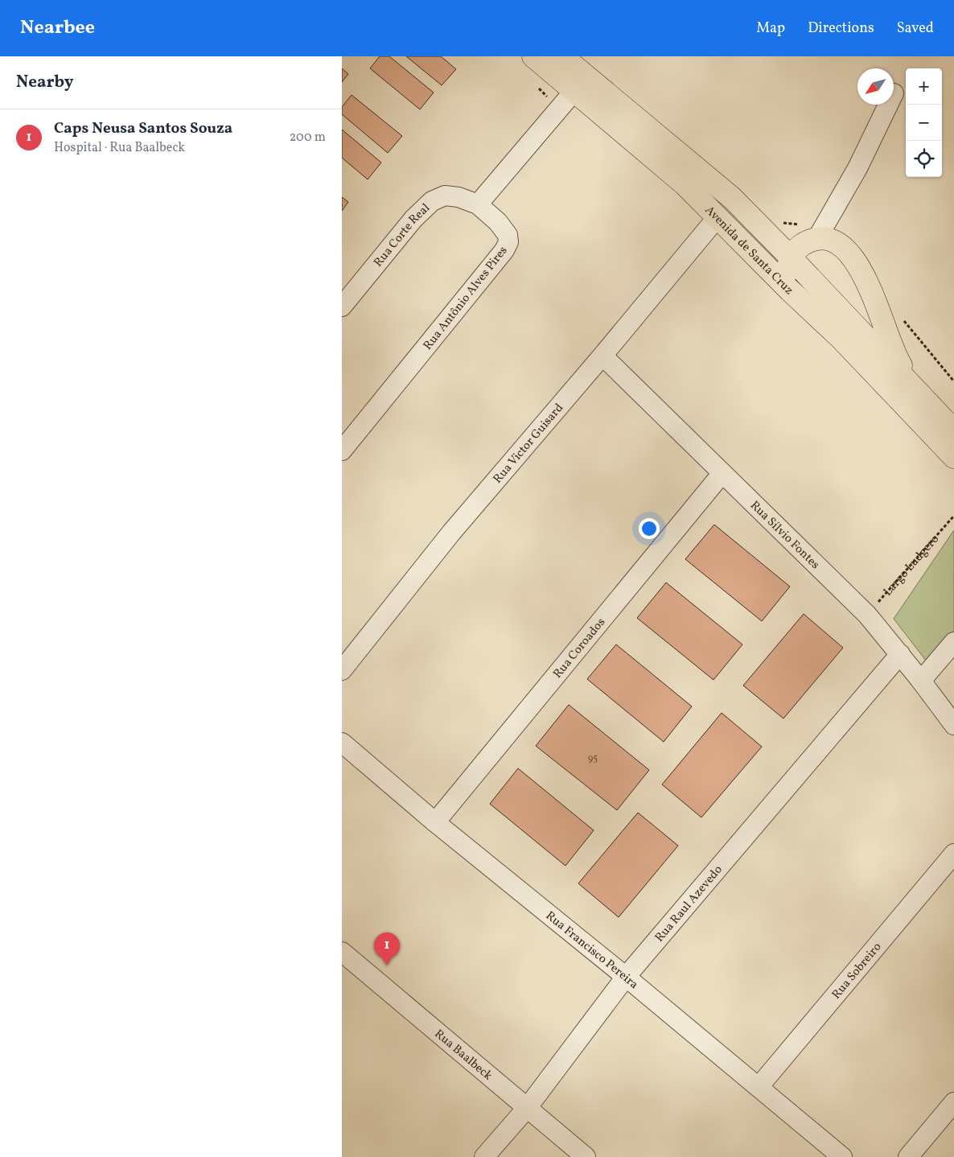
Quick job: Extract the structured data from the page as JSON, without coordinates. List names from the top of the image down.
{
  "streets": {
    "main road": ["Avenida de Santa Cruz"],
    "street": [
      "Rua Corte Real",
      "Rua Antônio Alves Pires",
      "Rua Victor Guisard",
      "Rua Sílvio Fontes",
      "Rua Coroados",
      "Rua Raul Azevedo",
      "Rua Francisco Pereira",
      "Rua Sobreiro",
      "Rua Baalbeck"
    ],
    "path": ["Largo Ludgero"]
  },
  "crossings": [
    ["Rua Corte Real", "Rua Antônio Alves Pires"],
    ["Avenida de Santa Cruz", "Rua Victor Guisard"],
    ["Rua Victor Guisard", "Rua Sílvio Fontes"],
    ["Rua Sílvio Fontes", "Largo Ludgero"],
    ["Rua Sílvio Fontes", "Rua Coroados"],
    ["Rua Sílvio Fontes", "Rua Raul Azevedo"],
    ["Rua Coroados", "Rua Francisco Pereira"],
    ["Rua Raul Azevedo", "Rua Francisco Pereira"],
    ["Rua Raul Azevedo", "Rua Baalbeck"],
    ["Rua Francisco Pereira", "Rua Sobreiro"]
  ],
  "house_numbers": ["95"],
  "north": "bottom left",
  "page": {
    "header": "Nearbee",
    "nav": ["Map", "Directions", "Saved"],
    "heading": "Nearby",
    "map_buttons": ["+", "−"],
    "list": [
      {
        "mark": "1",
        "name": "Caps Neusa Santos Souza",
        "note": "Hospital · Rua Baalbeck",
        "value": "200 m"
      }
    ],
    "pins": "1"
  }
}
